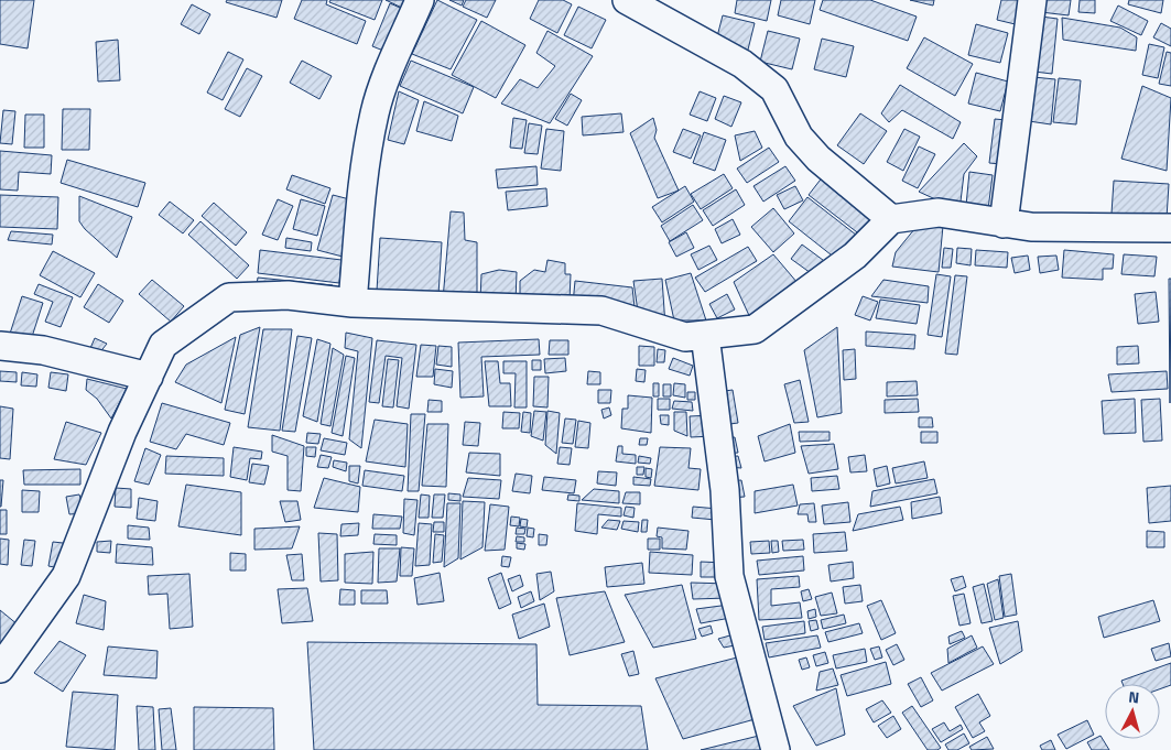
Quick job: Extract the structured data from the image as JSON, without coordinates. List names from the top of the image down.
{
  "north": "top"
}
